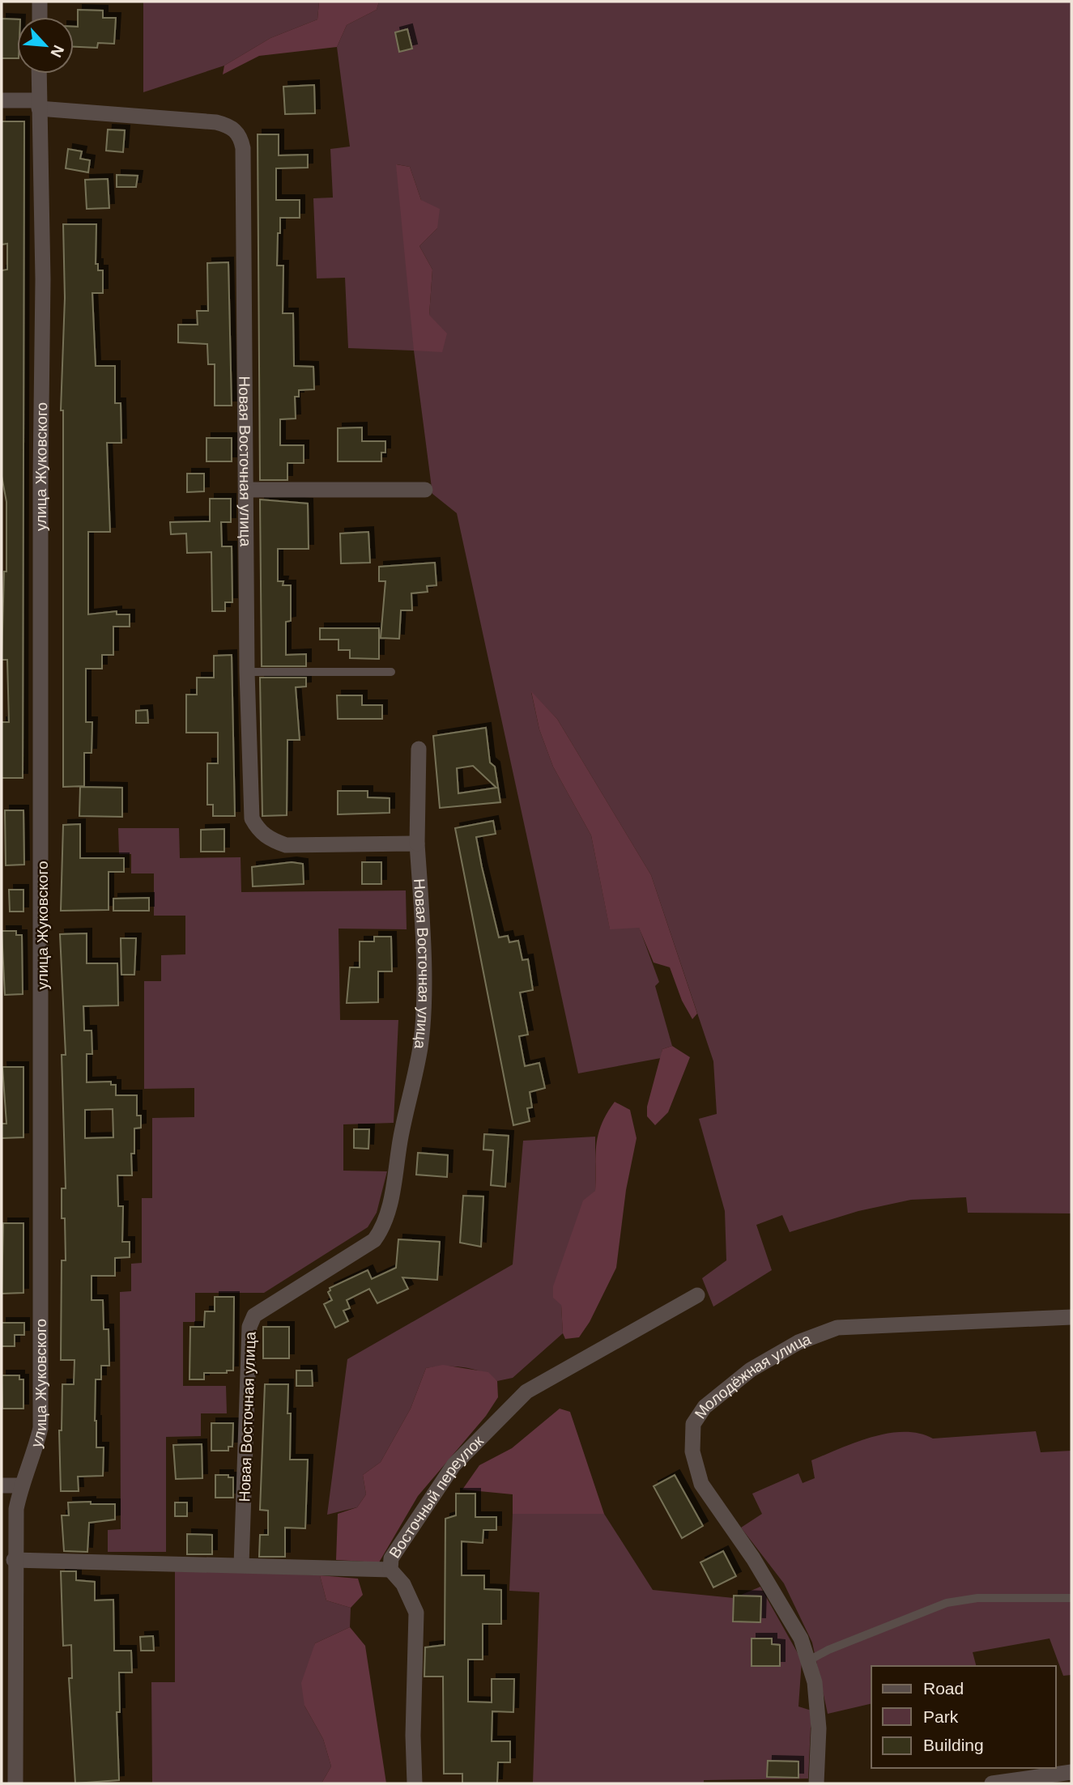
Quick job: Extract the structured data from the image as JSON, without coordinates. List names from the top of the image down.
{
  "streets": {
    "street": [
      "Новая Восточная улица",
      "улица Жуковского",
      "Молодёжная улица",
      "Восточный переулок"
    ]
  },
  "crossings": [
    ["Новая Восточная улица", "улица Жуковского"]
  ],
  "legend": ["Road", "Park", "Building"],
  "north": "bottom right"
}
